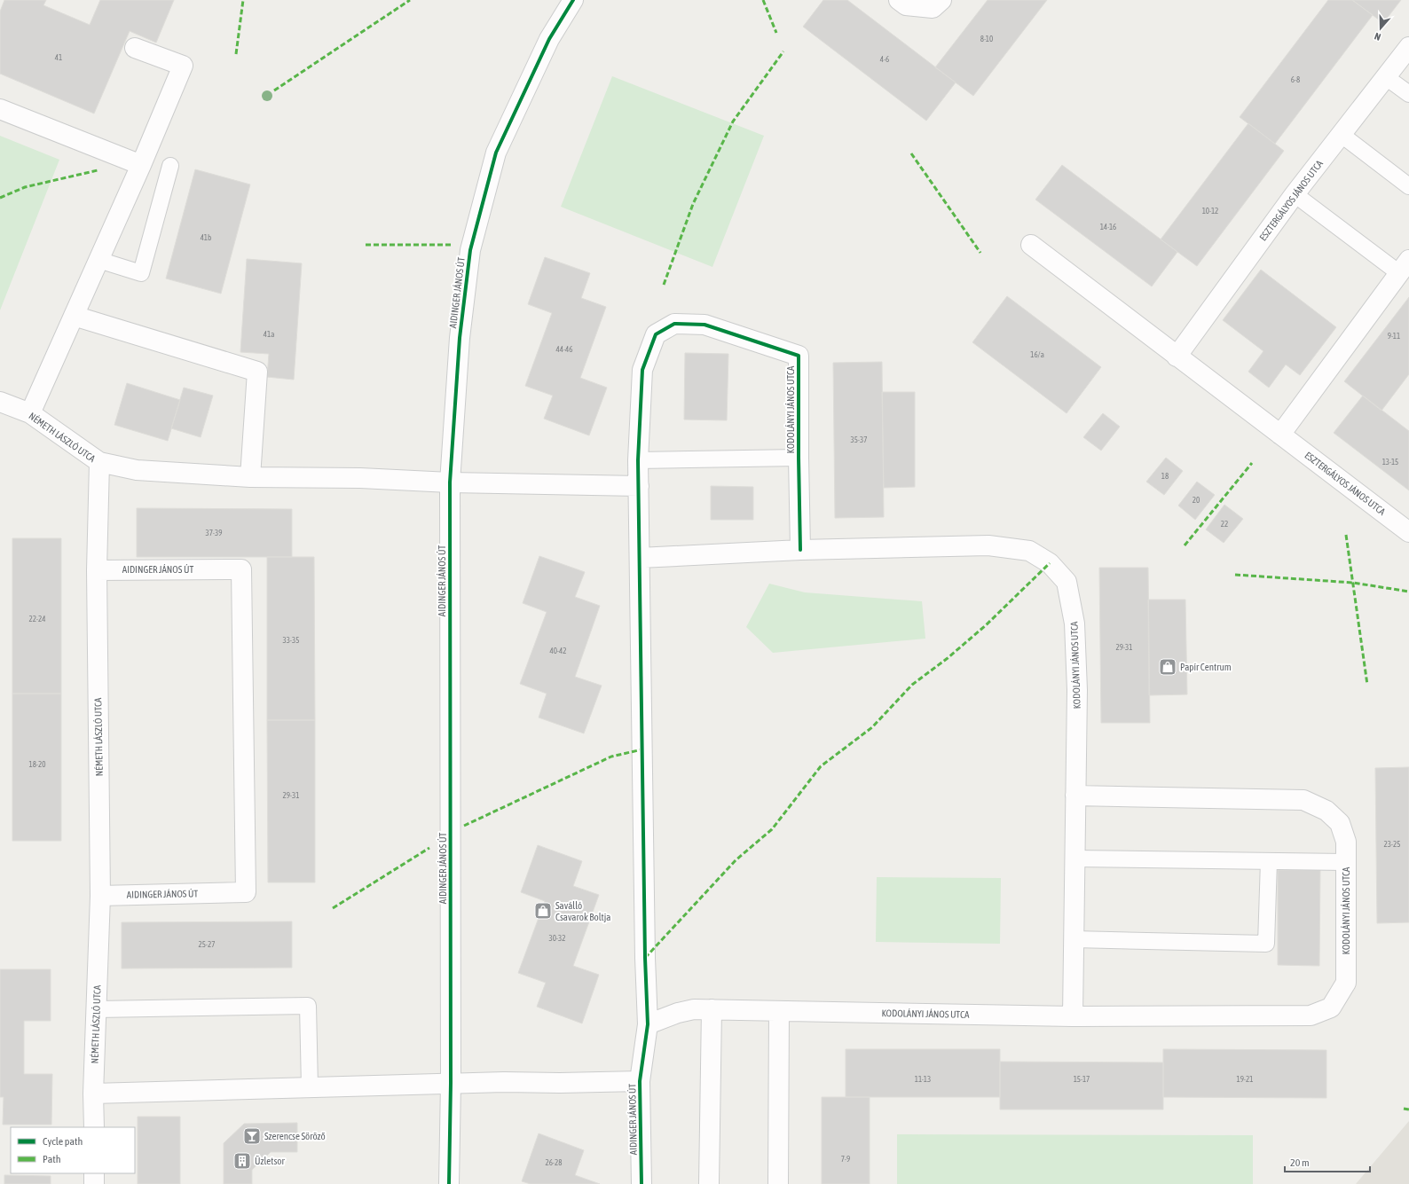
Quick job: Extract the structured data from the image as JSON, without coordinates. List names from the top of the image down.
{
  "streets": {
    "street": [
      "ESZTERGÁLYOS JÁNOS UTCA",
      "AIDINGER JÁNOS ÚT",
      "KODOLÁNYI JÁNOS UTCA",
      "NÉMETH LÁSZLÓ UTCA"
    ]
  },
  "crossings": [
    ["AIDINGER JÁNOS ÚT", "KODOLÁNYI JÁNOS UTCA"],
    ["AIDINGER JÁNOS ÚT", "NÉMETH LÁSZLÓ UTCA"]
  ],
  "places": {
    "shop": ["Papír Centrum", "Saválló Csavarok Boltja"],
    "bar": ["Szerencse Söröző"],
    "building": ["Üzletsor"]
  },
  "house_numbers": [
    "8-10",
    "41",
    "4-6",
    "6-8",
    "10-12",
    "14-16",
    "41b",
    "41a",
    "9-11",
    "44-46",
    "16/a",
    "35-37",
    "13-15",
    "18",
    "20",
    "22",
    "37-39",
    "22-24",
    "33-35",
    "29-31",
    "40-42",
    "18-20",
    "29-31",
    "23-25",
    "30-32",
    "25-27",
    "11-13",
    "15-17",
    "19-21",
    "7-9",
    "26-28"
  ],
  "legend": ["Cycle path", "Path"],
  "scale_bar": "20 m",
  "north": "bottom"
}
